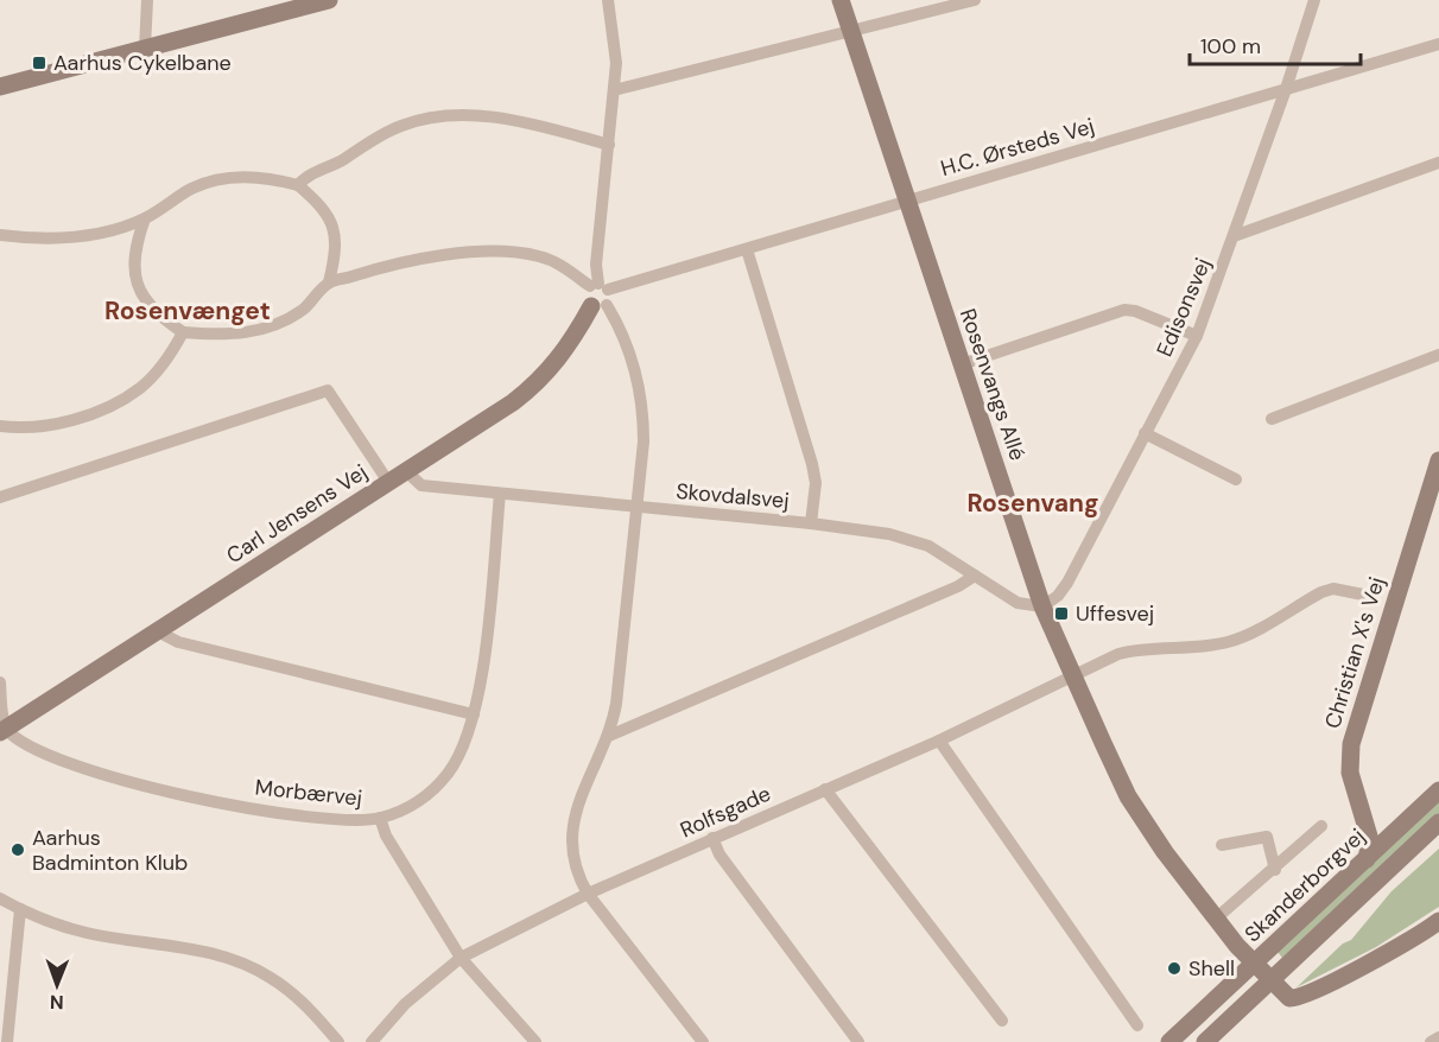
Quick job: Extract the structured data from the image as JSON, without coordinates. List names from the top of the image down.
{
  "streets": {
    "street": [
      "H.C. Ørsteds Vej",
      "Edisonsvej",
      "Rosenvangs Allé",
      "Skovdalsvej",
      "Carl Jensens Vej",
      "Christian X's Vej",
      "Morbærvej",
      "Rolfsgade",
      "Skanderborgvej"
    ]
  },
  "crossings": [
    ["H.C. Ørsteds Vej", "Edisonsvej"],
    ["H.C. Ørsteds Vej", "Rosenvangs Allé"],
    ["Edisonsvej", "Rosenvangs Allé"],
    ["Edisonsvej", "Skovdalsvej"],
    ["Rosenvangs Allé", "Skovdalsvej"],
    ["Rosenvangs Allé", "Rolfsgade"],
    ["Rosenvangs Allé", "Skanderborgvej"],
    ["Skovdalsvej", "Carl Jensens Vej"],
    ["Skovdalsvej", "Morbærvej"],
    ["Carl Jensens Vej", "Morbærvej"],
    ["Christian X's Vej", "Skanderborgvej"]
  ],
  "districts": ["Rosenvænget", "Rosenvang"],
  "places": {
    "transit": ["Aarhus Cykelbane", "Uffesvej"],
    "other": ["Aarhus Badminton Klub", "Shell"]
  },
  "scale_bar": "100 m",
  "north": "bottom"
}
